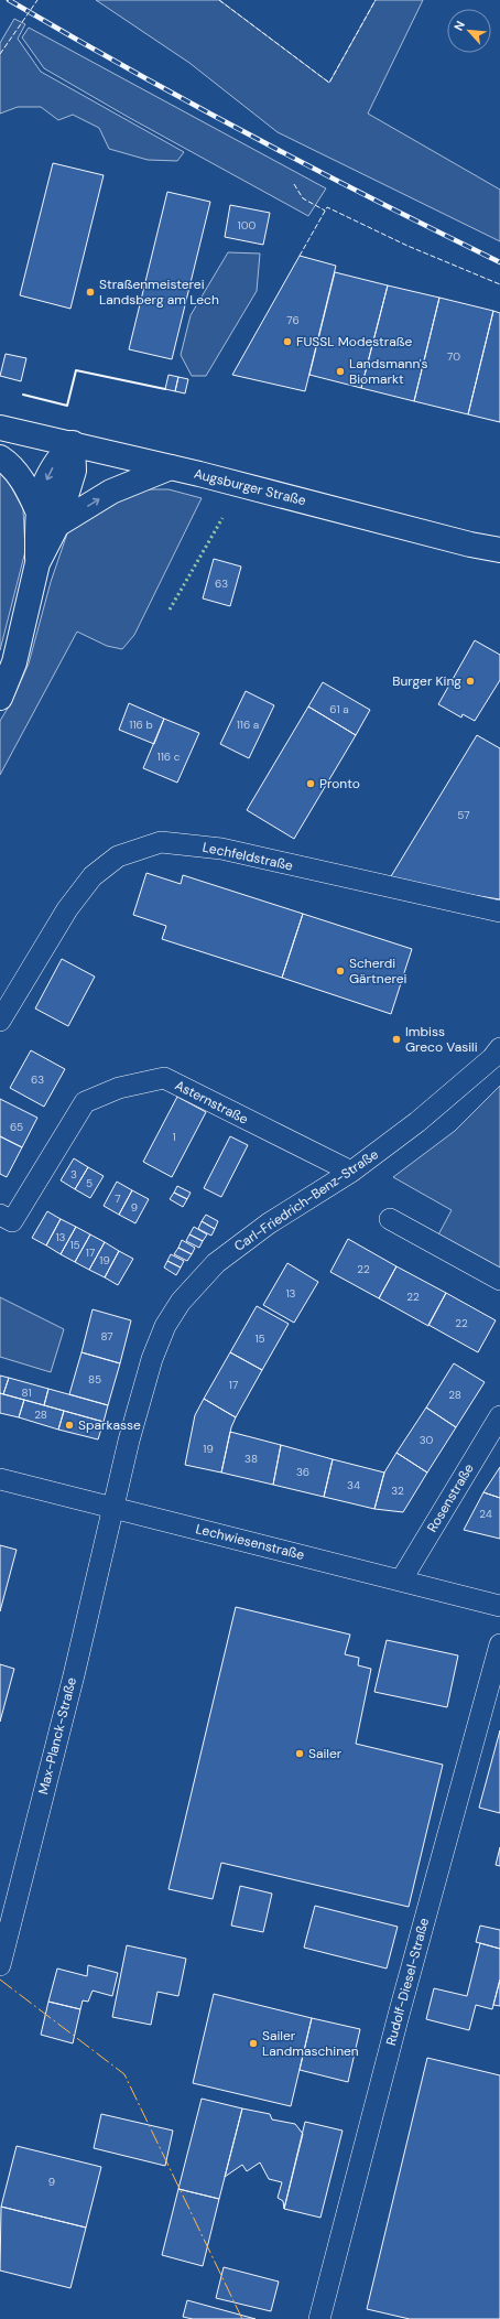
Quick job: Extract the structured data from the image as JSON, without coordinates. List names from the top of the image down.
{
  "streets": {
    "main road": ["Augsburger Straße"],
    "street": [
      "Lechfeldstraße",
      "Asternstraße",
      "Carl-Friedrich-Benz-Straße",
      "Rosenstraße",
      "Lechwiesenstraße",
      "Max-Planck-Straße",
      "Rudolf-Diesel-Straße"
    ]
  },
  "crossings": [
    ["Asternstraße", "Carl-Friedrich-Benz-Straße"],
    ["Carl-Friedrich-Benz-Straße", "Lechwiesenstraße"],
    ["Carl-Friedrich-Benz-Straße", "Max-Planck-Straße"],
    ["Rosenstraße", "Lechwiesenstraße"],
    ["Lechwiesenstraße", "Max-Planck-Straße"]
  ],
  "places": [
    "Straßenmeisterei Landsberg am Lech",
    "FUSSL Modestraße",
    "Landsmann's Biomarkt",
    "Burger King",
    "Pronto",
    "Scherdi Gärtnerei",
    "Imbiss Greco Vasili",
    "Sparkasse",
    "Sailer",
    "Sailer Landmaschinen"
  ],
  "house_numbers": [
    "100",
    "76",
    "70",
    "63",
    "61 a",
    "116 b",
    "116 a",
    "116 c",
    "57",
    "63",
    "65",
    "1",
    "3",
    "5",
    "7",
    "9",
    "13",
    "15",
    "17",
    "19",
    "22",
    "13",
    "22",
    "22",
    "87",
    "15",
    "85",
    "17",
    "81",
    "28",
    "28",
    "30",
    "19",
    "38",
    "36",
    "34",
    "32",
    "24",
    "9"
  ],
  "north": "top left"
}
